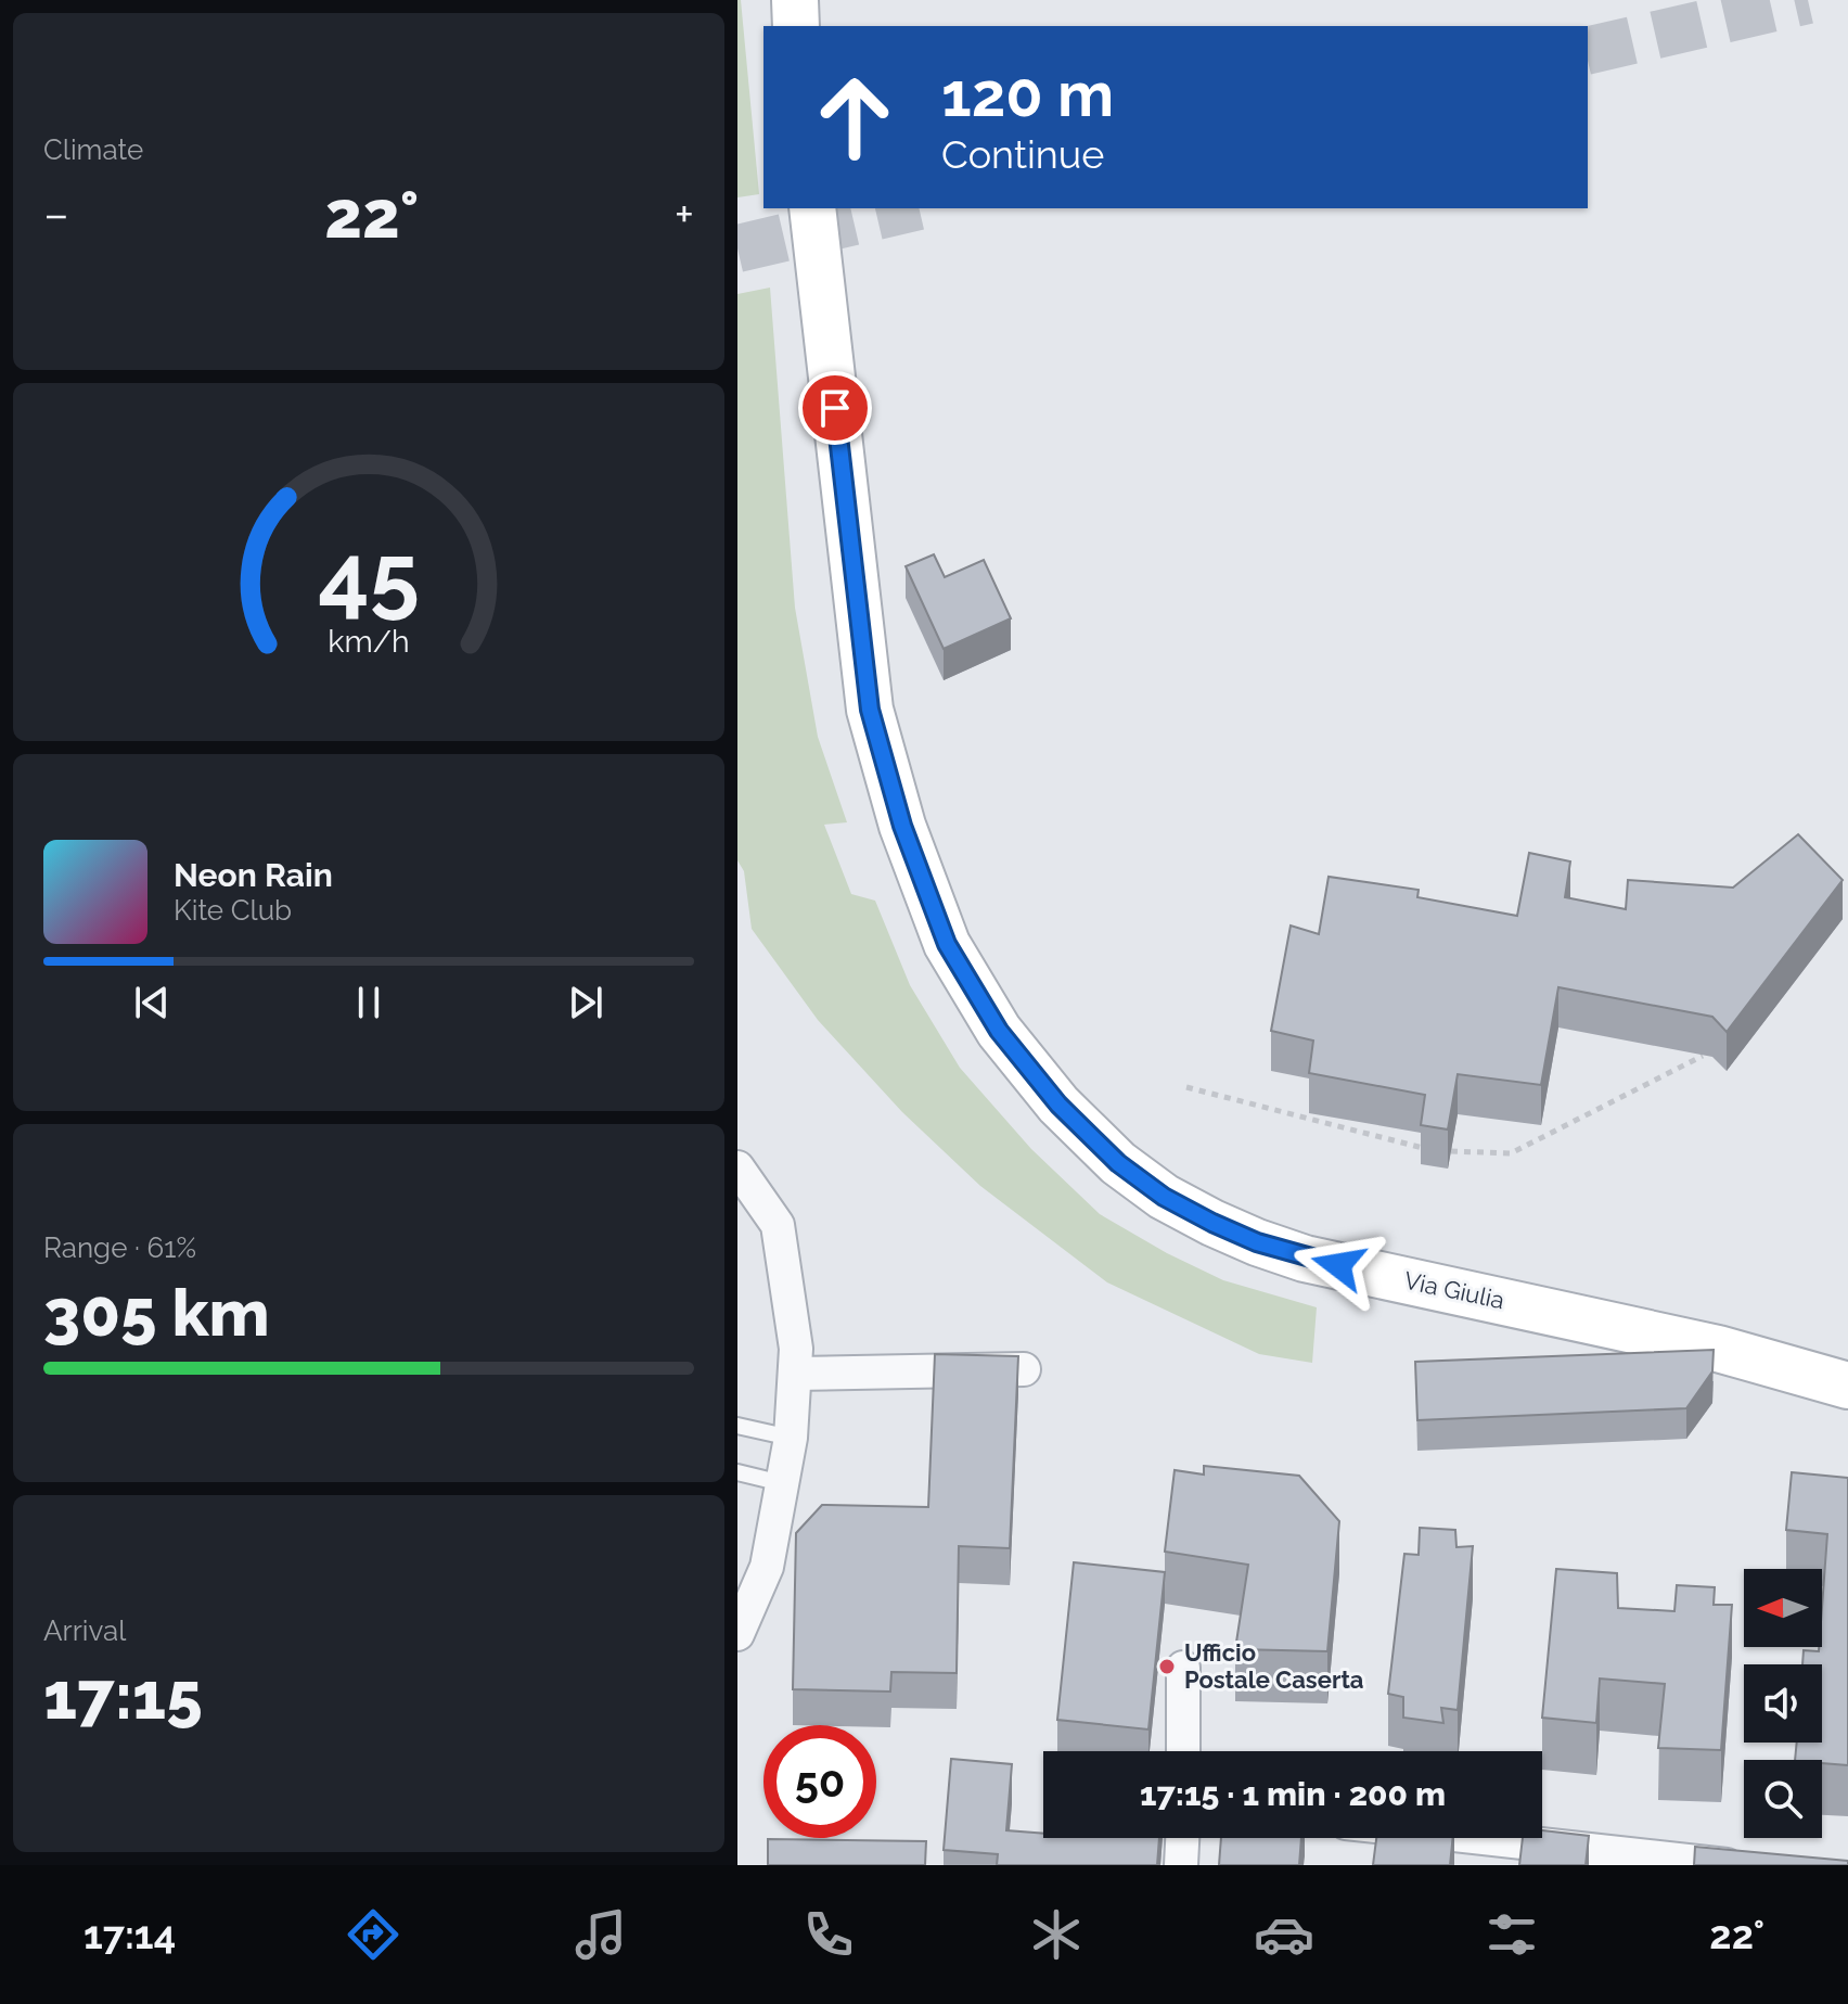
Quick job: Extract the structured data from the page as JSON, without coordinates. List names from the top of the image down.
{
  "streets": {
    "main road": ["Via Giulia"]
  },
  "places": ["Ufficio Postale Caserta"],
  "north": "left",
  "page": {
    "tile": [
      "Climate",
      ["Range · 61%", "305 km"],
      ["Arrival", "17:15"]
    ],
    "turn": ["120 m", "Continue"],
    "heat": ["−", "22°", "+"],
    "song": ["Neon Rain", "Kite Club"],
    "limit": "50",
    "trip": "17:15 · 1 min · 200 m",
    "tabs": ["17:14", "22°"],
    "gauge": ["45", "km/h"]
  }
}
